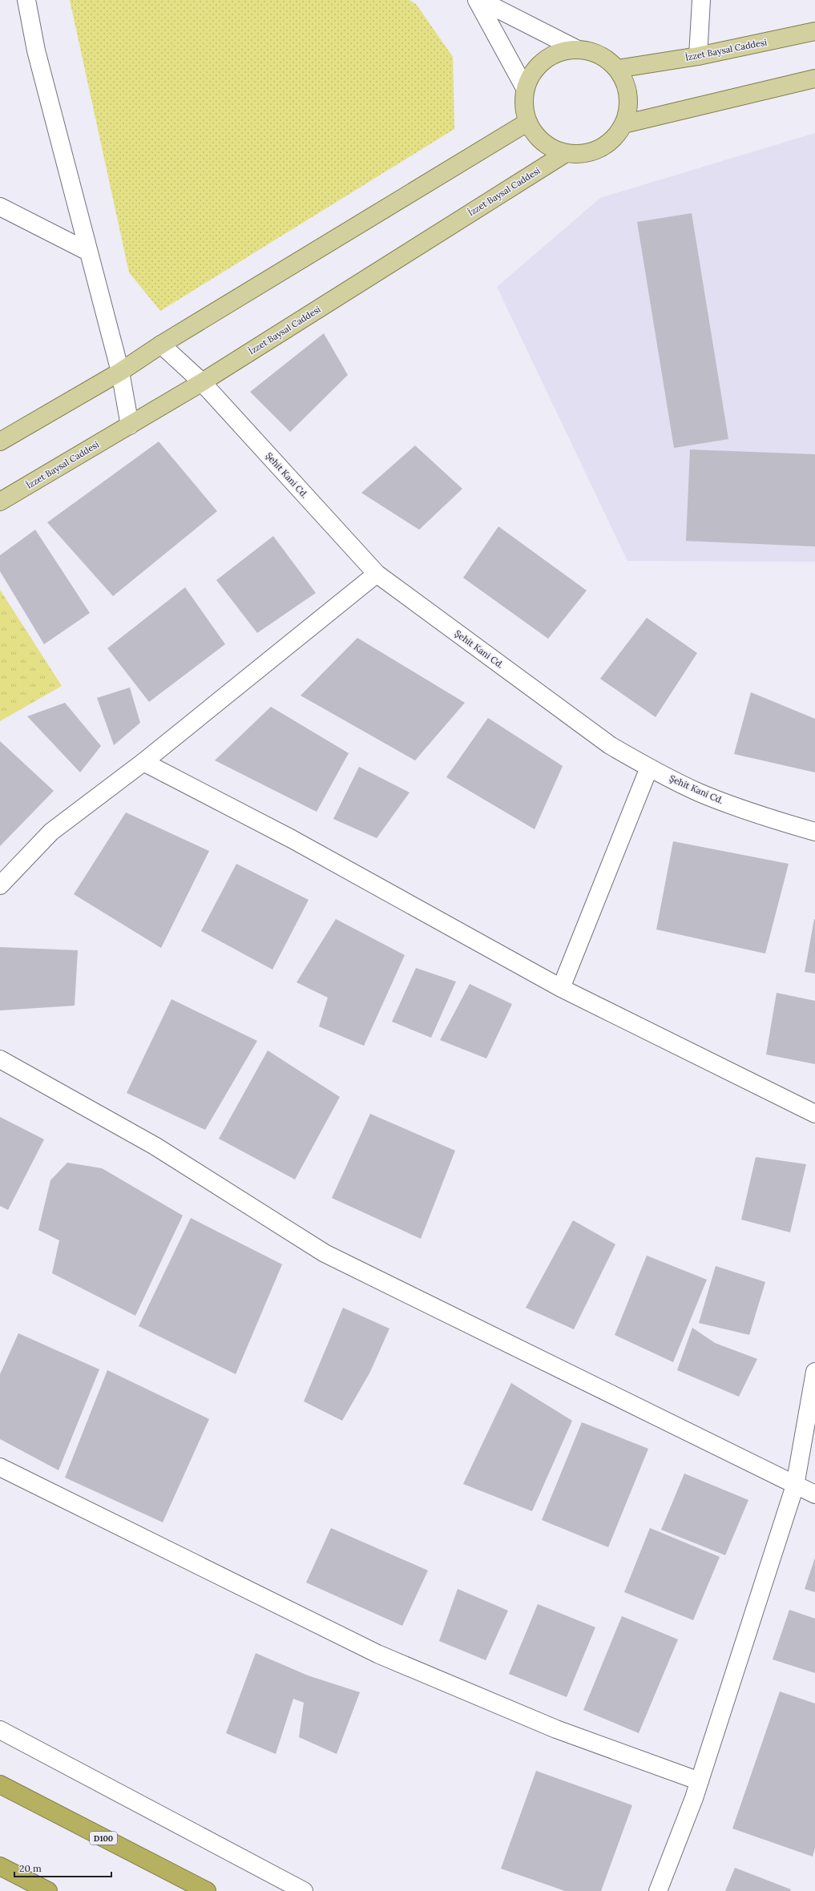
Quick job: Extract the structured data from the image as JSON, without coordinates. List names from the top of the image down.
{
  "streets": {
    "highway": ["D100"],
    "main road": ["İzzet Baysal Caddesi"],
    "street": ["Şehit Kani Cd."]
  },
  "crossings": [
    ["İzzet Baysal Caddesi", "Şehit Kani Cd."]
  ],
  "scale_bar": "20 m"
}
